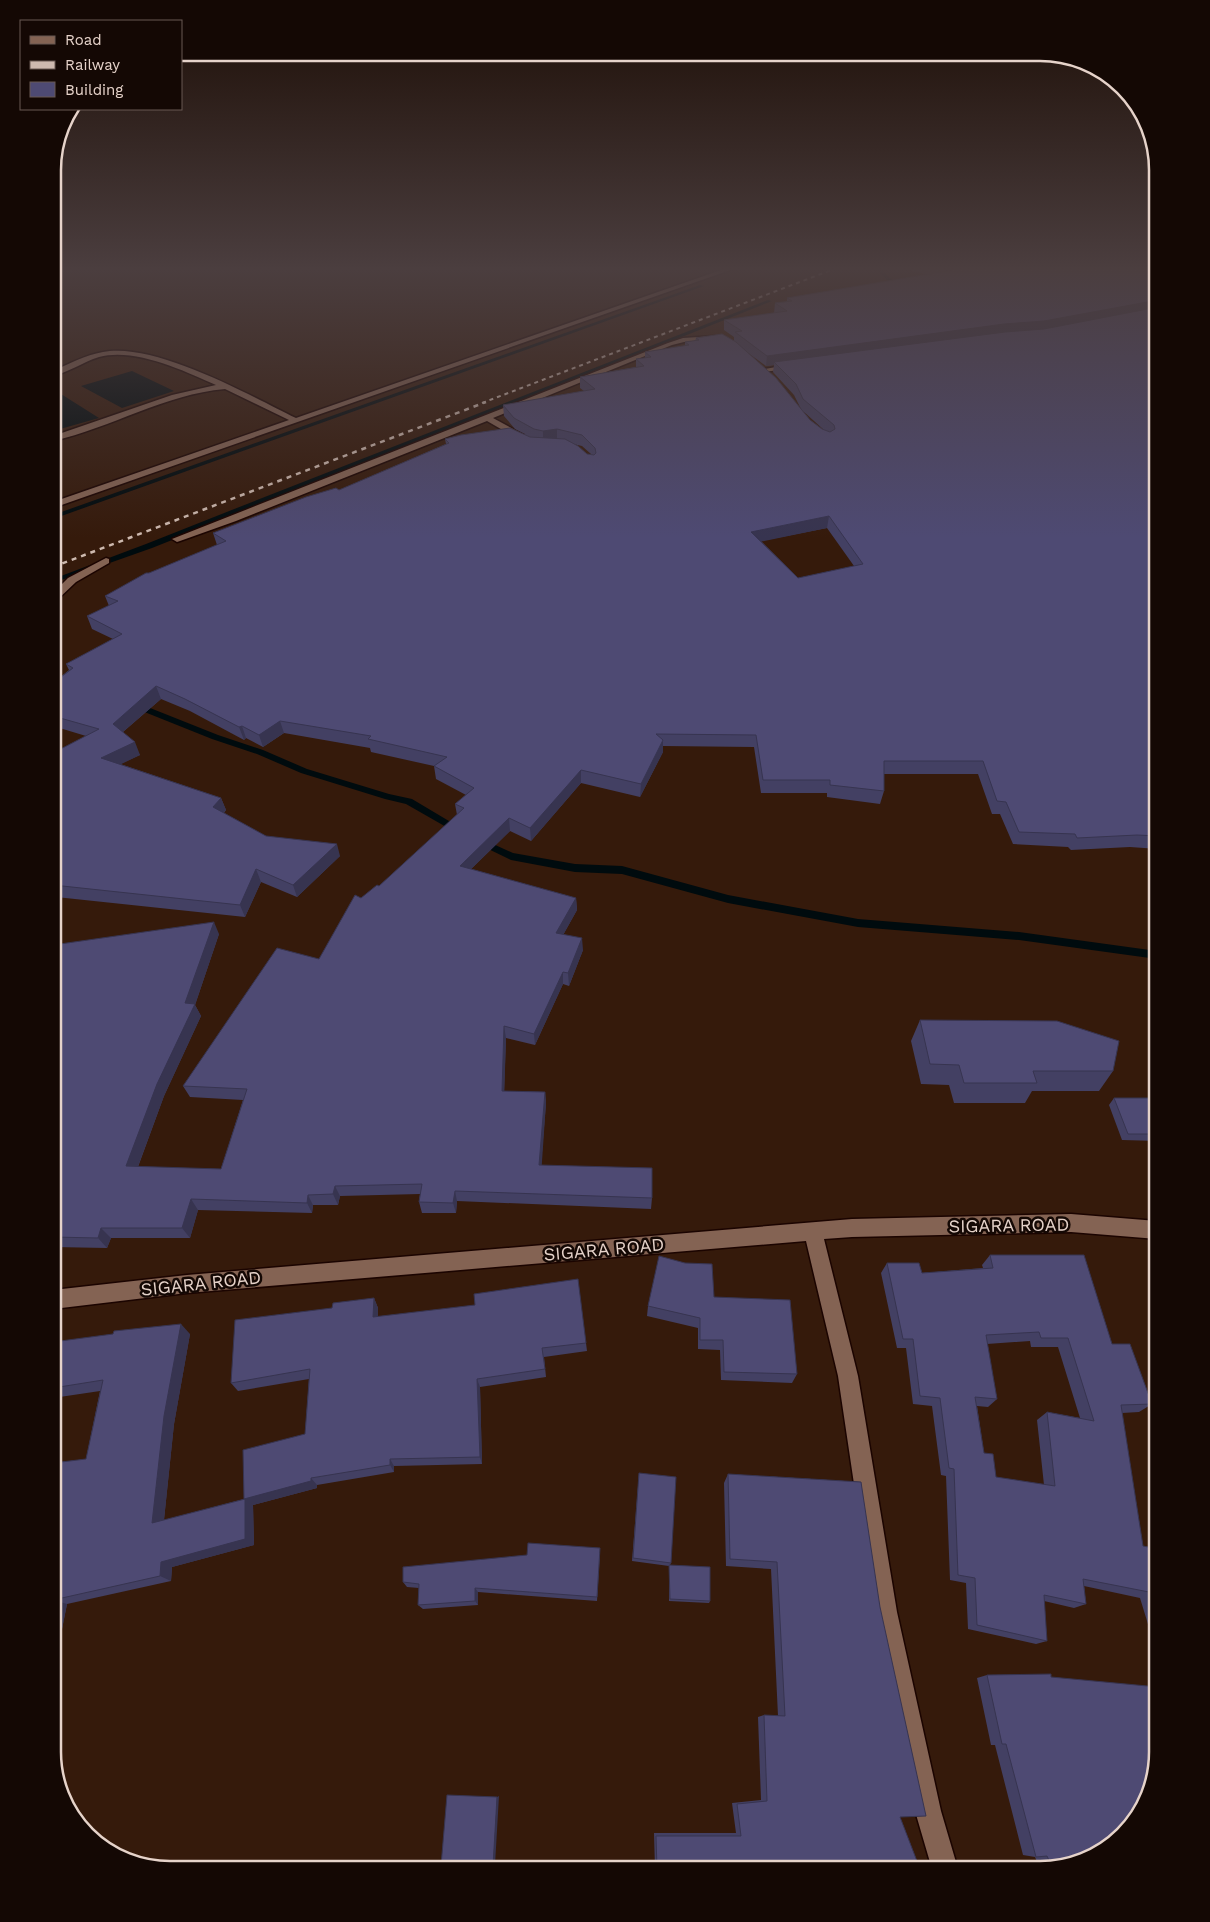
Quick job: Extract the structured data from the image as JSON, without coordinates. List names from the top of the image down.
{
  "streets": {
    "street": ["SIGARA ROAD"]
  },
  "legend": ["Road", "Railway", "Building"]
}
